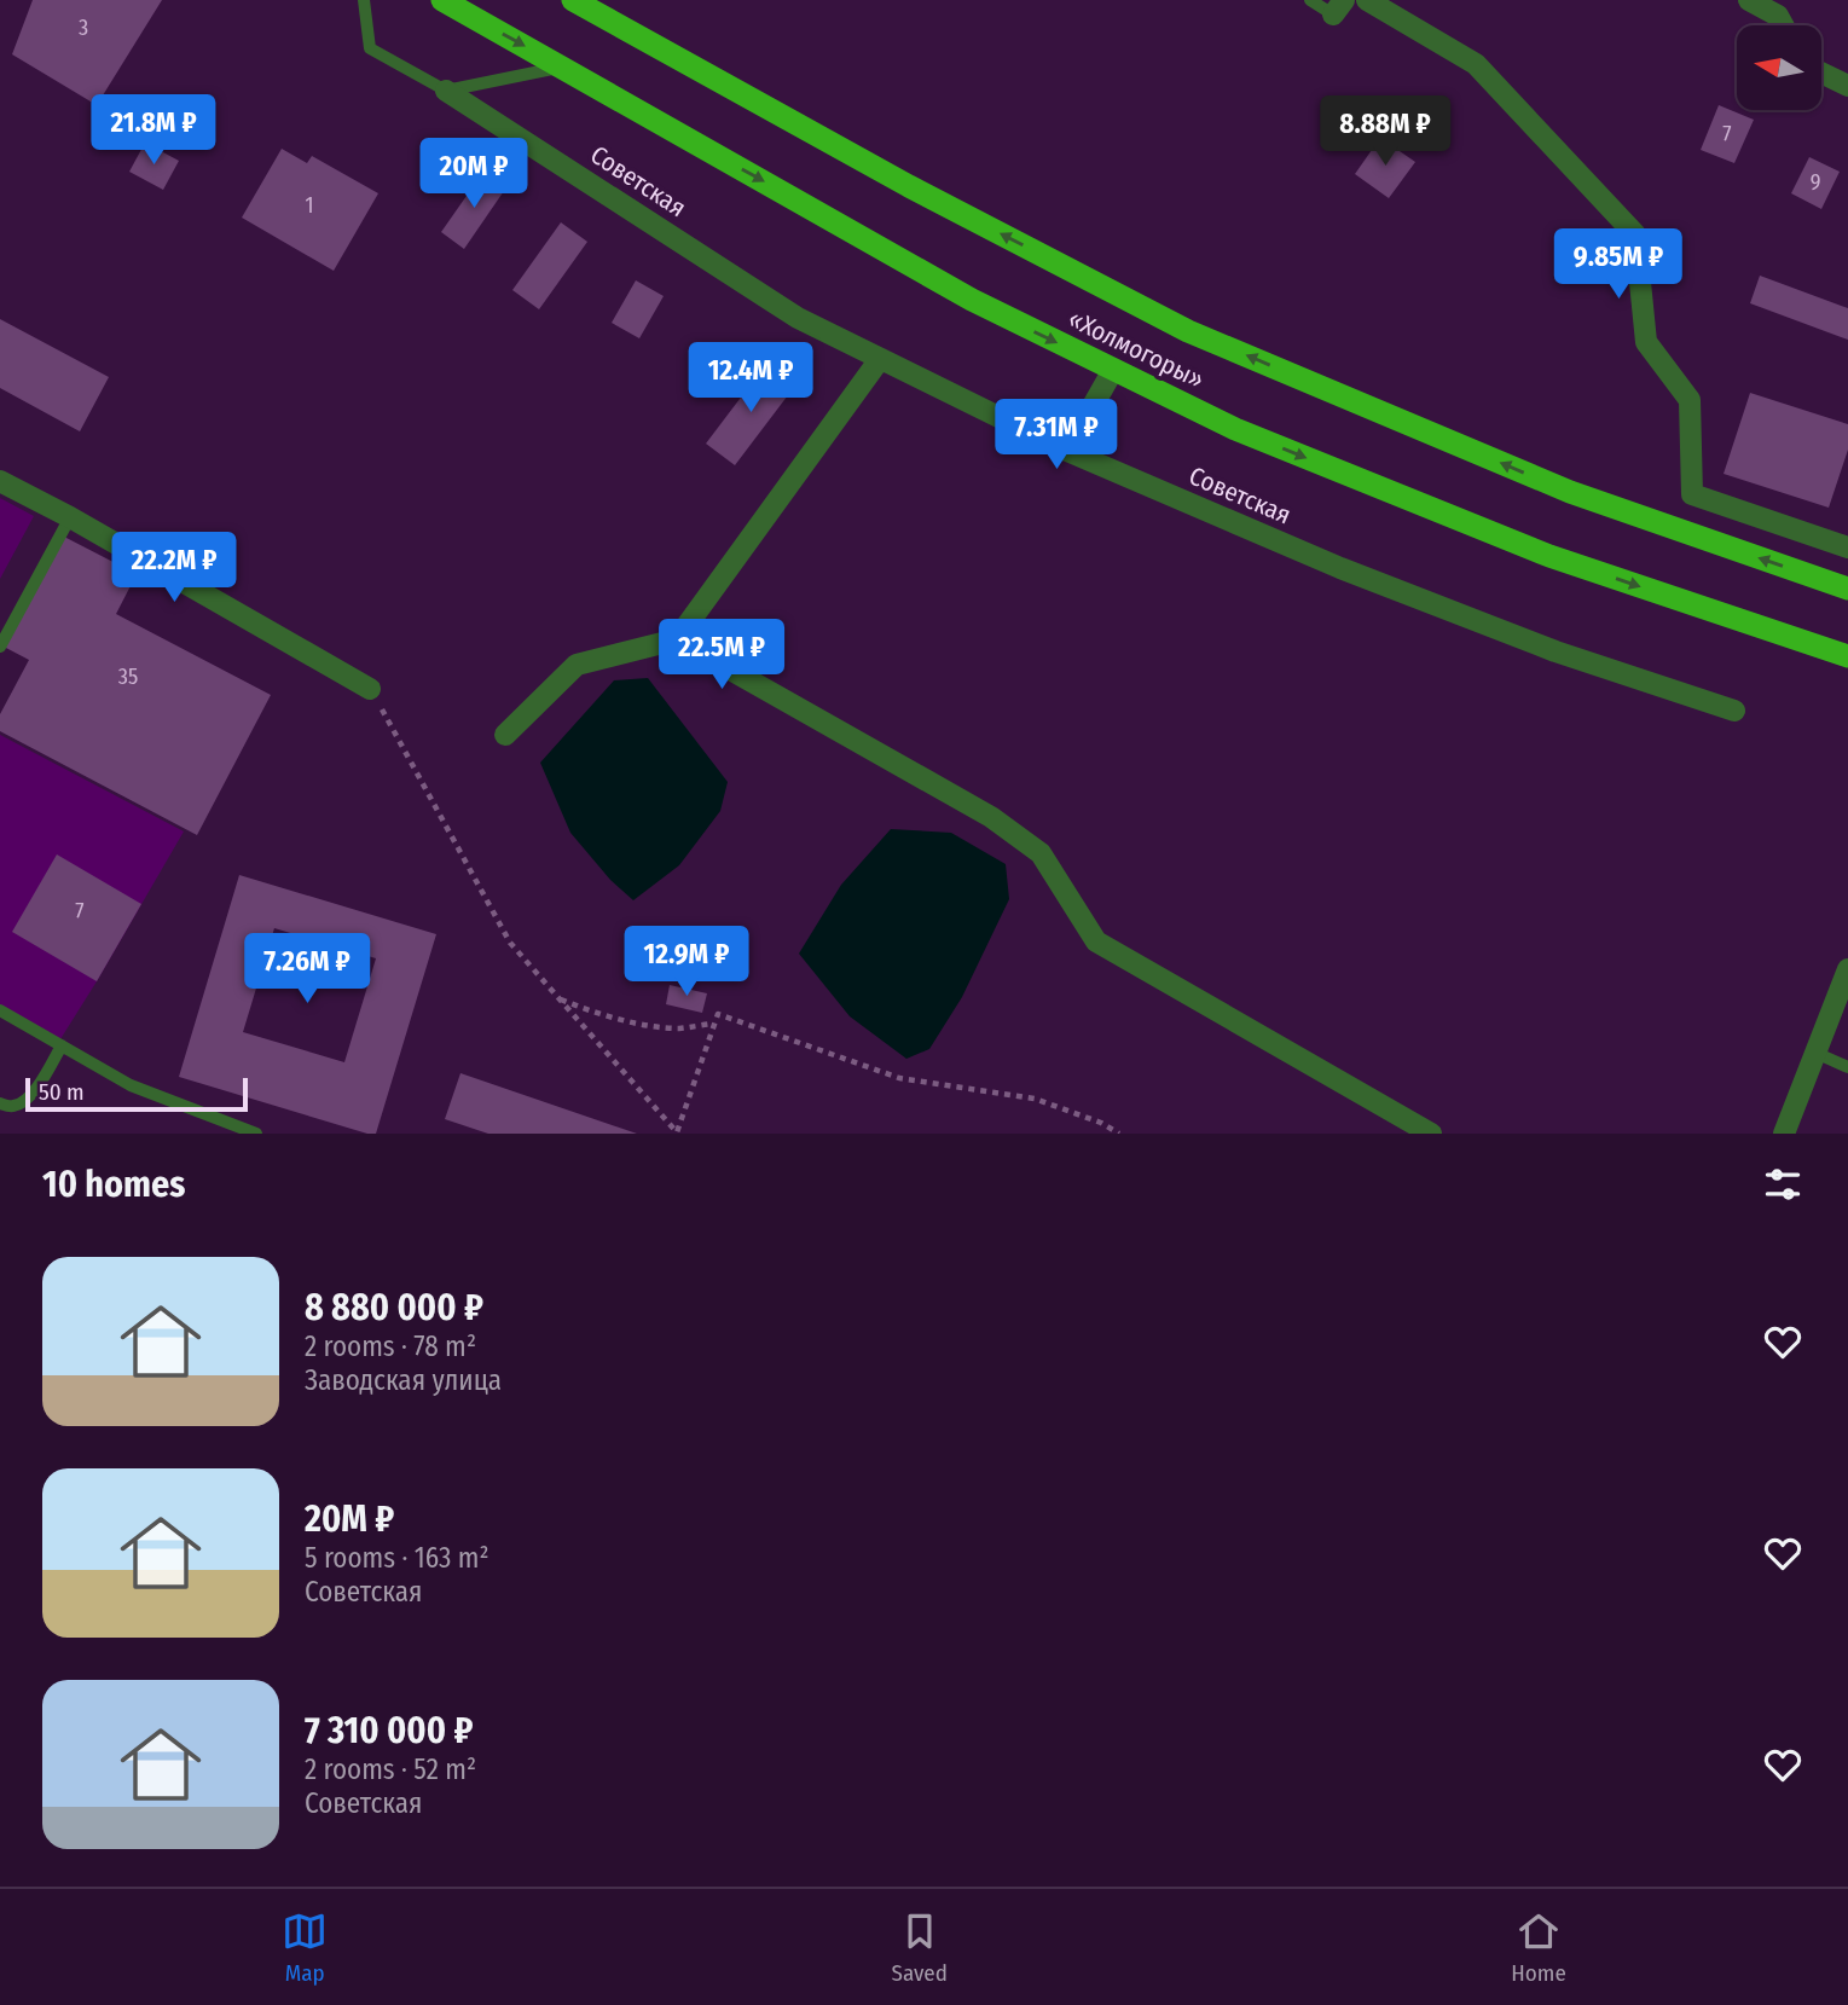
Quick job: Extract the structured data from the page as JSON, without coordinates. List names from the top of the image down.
{
  "streets": {
    "highway": ["«Холмогоры»"],
    "street": ["Советская"]
  },
  "house_numbers": [
    "3",
    "7",
    "9",
    "1",
    "35",
    "7"
  ],
  "scale_bar": "50 m",
  "north": "left",
  "page": {
    "price": [
      "21.8M ₽",
      "8.88M ₽",
      "20M ₽",
      "9.85M ₽",
      "12.4M ₽",
      "7.31M ₽",
      "22.2M ₽",
      "22.5M ₽",
      "12.9M ₽",
      "7.26M ₽"
    ],
    "scale": "50 m",
    "heading": "10 homes",
    "list": [
      {
        "name": "8 880 000 ₽",
        "note": "2 rooms · 78 m² · Заводская улица"
      },
      {
        "name": "20M ₽",
        "note": "5 rooms · 163 m² · Советская"
      },
      {
        "name": "7 310 000 ₽",
        "note": "2 rooms · 52 m² · Советская"
      }
    ],
    "tabs": ["Map", "Saved", "Home"]
  }
}
